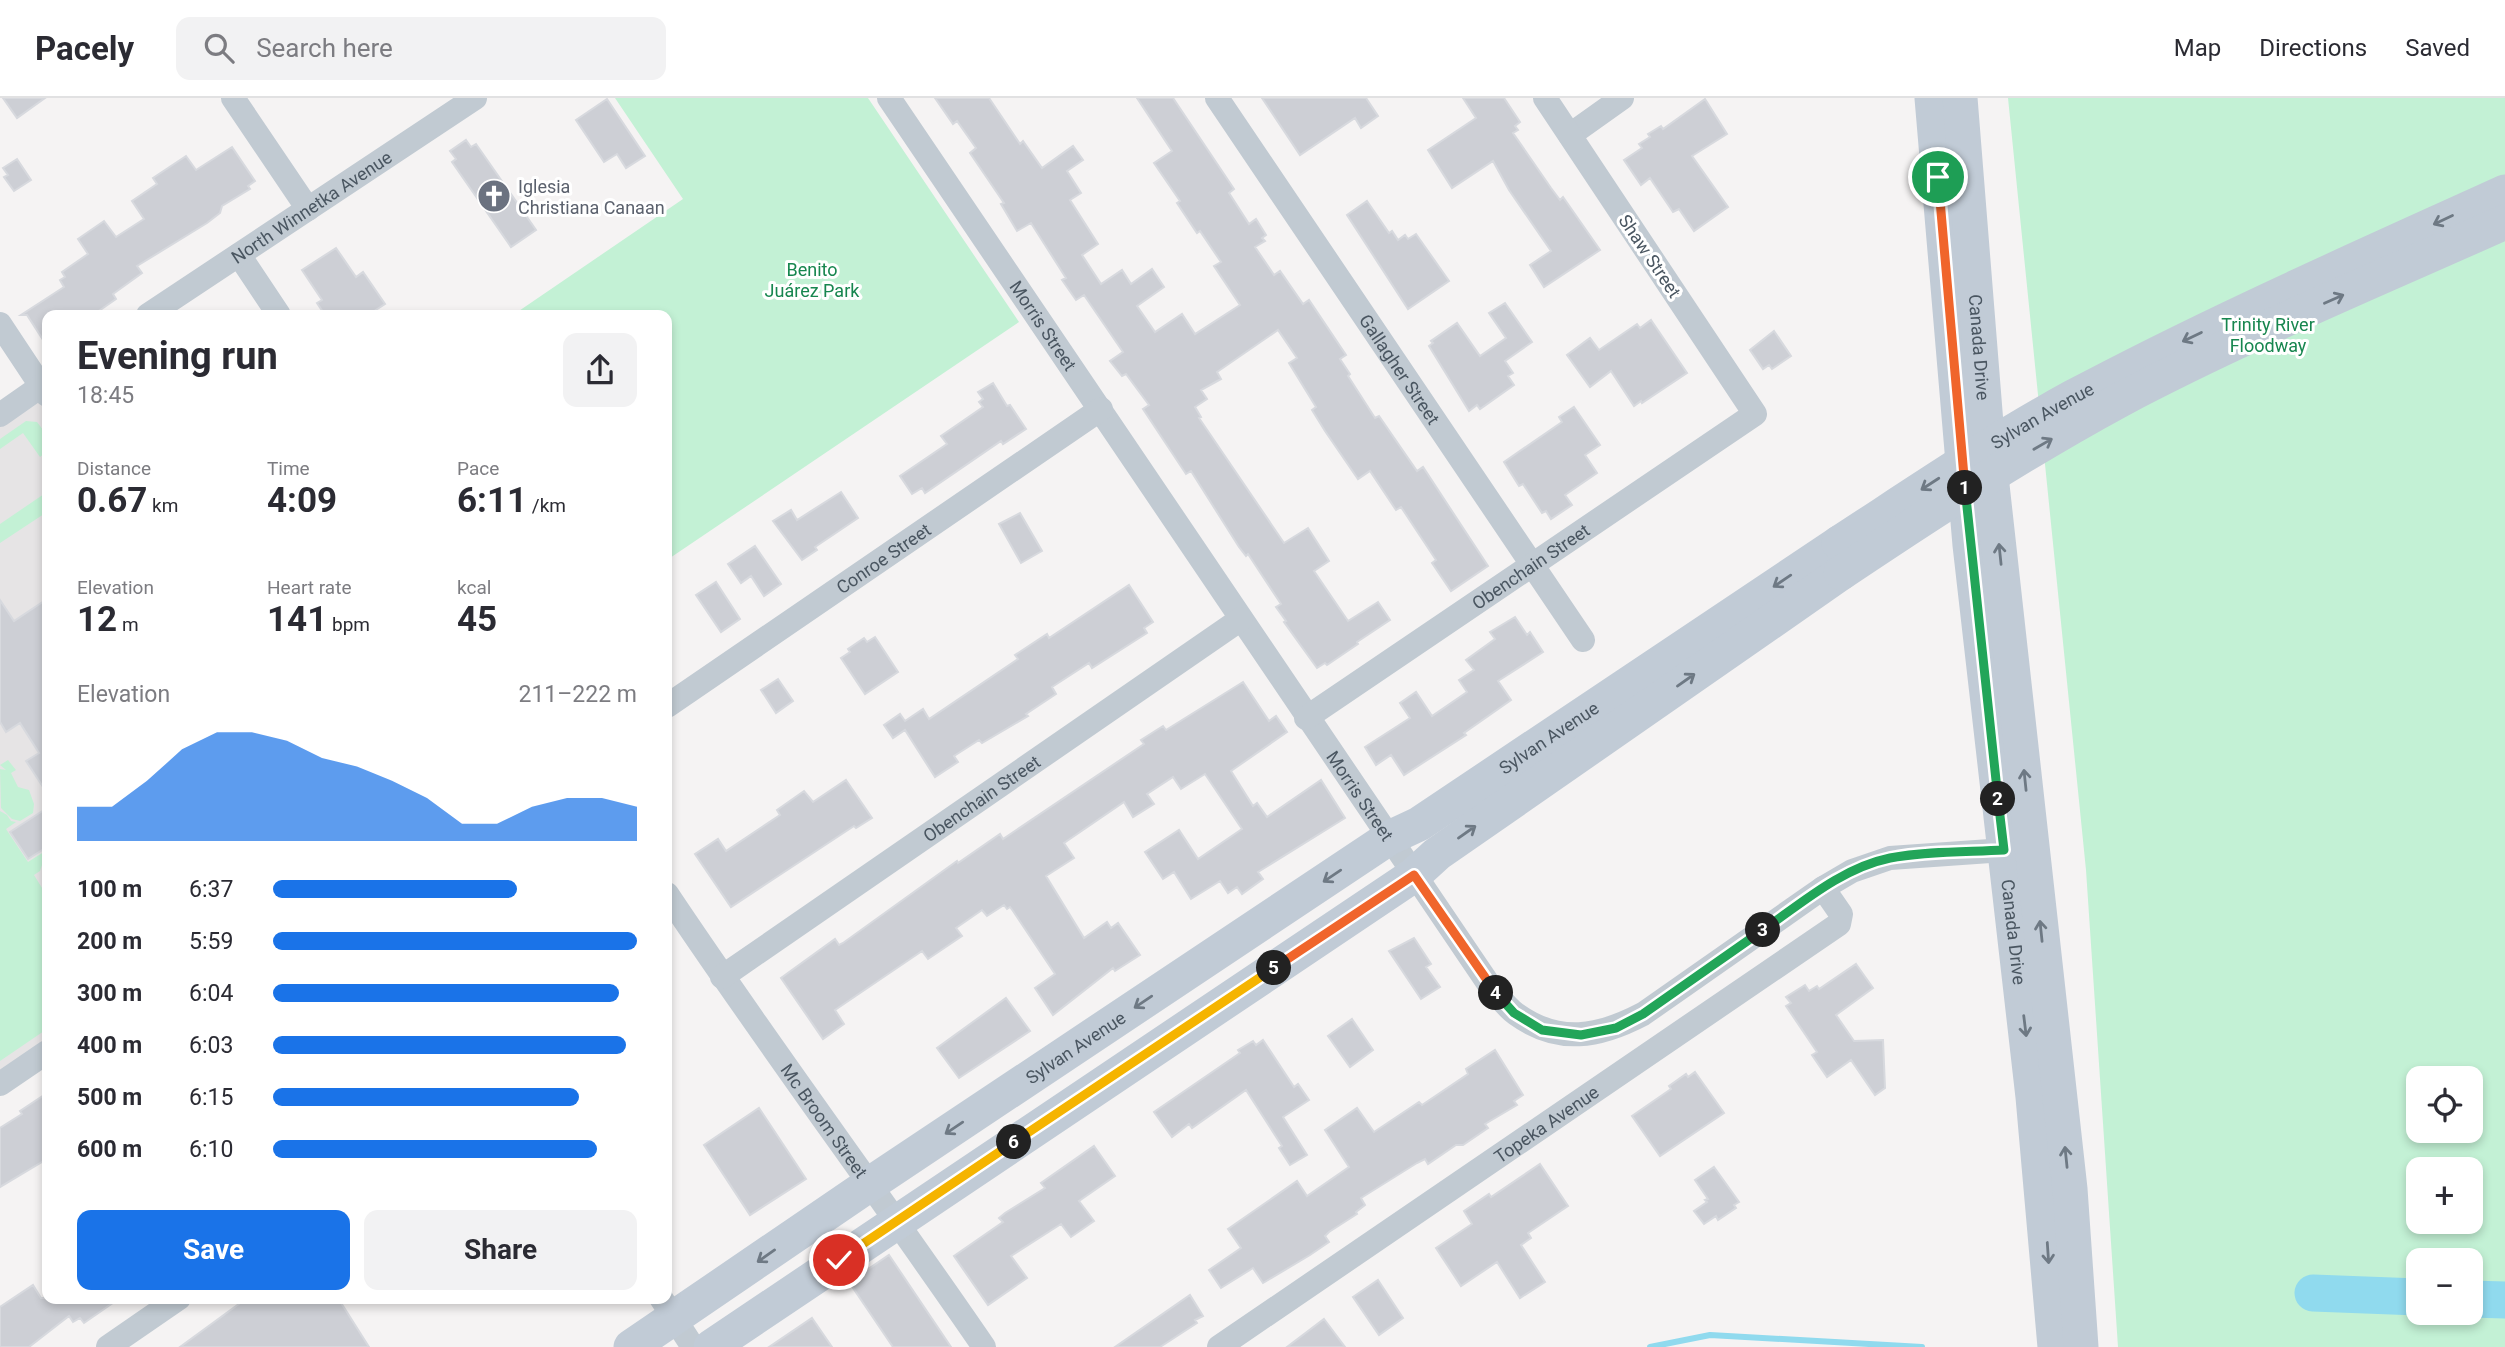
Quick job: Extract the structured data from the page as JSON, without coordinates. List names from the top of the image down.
{
  "streets": {
    "main road": ["Canada Drive", "Sylvan Avenue"],
    "street": [
      "North Winnetka Avenue",
      "Shaw Street",
      "Morris Street",
      "Gallagher Street",
      "Conroe Street",
      "Obenchain Street",
      "Mc Broom Street",
      "Topeka Avenue"
    ]
  },
  "crossings": [
    ["Shaw Street", "Obenchain Street"],
    ["Morris Street", "Canada Drive"],
    ["Morris Street", "Sylvan Avenue"],
    ["Morris Street", "Conroe Street"],
    ["Morris Street", "Obenchain Street"],
    ["Morris Street", "Topeka Avenue"],
    ["Gallagher Street", "Obenchain Street"],
    ["Sylvan Avenue", "Mc Broom Street"],
    ["Obenchain Street", "Mc Broom Street"]
  ],
  "parks": ["Benito Juárez Park", "Trinity River Floodway"],
  "places": {
    "church": ["Iglesia Christiana Canaan"]
  },
  "page": {
    "header": "Pacely",
    "search": "Search here",
    "nav": ["Map", "Directions", "Saved"],
    "heading": ["Evening run", "18:45"],
    "stats": [
      ["Distance", "0.67 km"],
      ["Time", "4:09"],
      ["Pace", "6:11 /km"],
      ["Elevation", "12 m"],
      ["Heart rate", "141 bpm"],
      ["kcal", "45"]
    ],
    "pins": [
      "1",
      "2",
      "3",
      "5",
      "4",
      "6"
    ],
    "chart": ["Elevation", "211–222 m"],
    "list": [
      {
        "name": "100 m",
        "note": "6:37"
      },
      {
        "name": "200 m",
        "note": "5:59"
      },
      {
        "name": "300 m",
        "note": "6:04"
      },
      {
        "name": "400 m",
        "note": "6:03"
      },
      {
        "name": "500 m",
        "note": "6:15"
      },
      {
        "name": "600 m",
        "note": "6:10"
      }
    ],
    "map_buttons": ["+", "−"],
    "buttons": ["Save", "Share"]
  }
}
